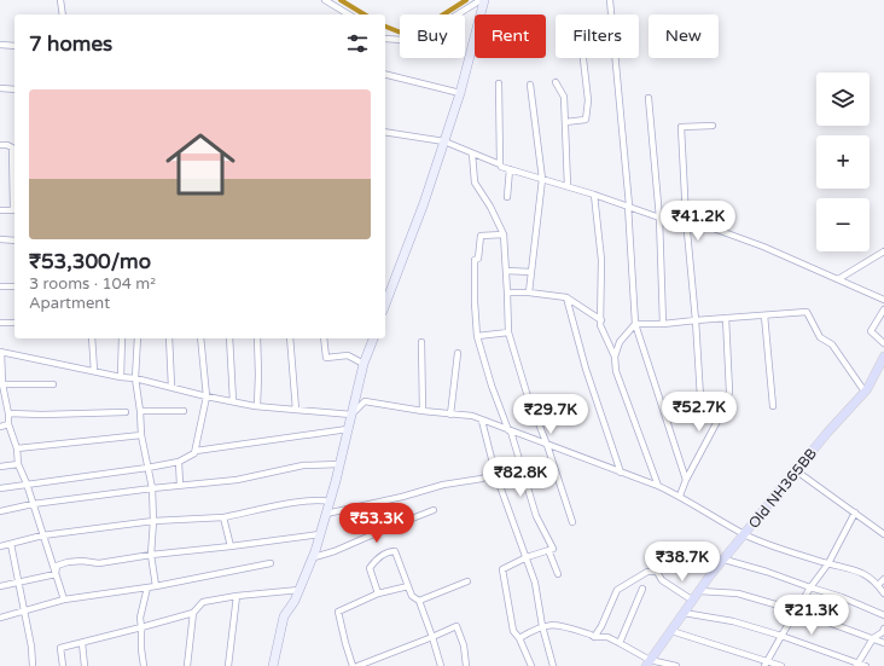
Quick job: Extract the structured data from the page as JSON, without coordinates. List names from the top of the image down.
{
  "streets": {
    "main road": ["Old NH365BB"]
  },
  "page": {
    "chip": [
      "Buy",
      "Rent",
      "Filters",
      "New"
    ],
    "heading": "7 homes",
    "map_buttons": ["+", "−"],
    "list": [
      {
        "name": "₹53,300/mo",
        "note": "3 rooms · 104 m² · Apartment"
      }
    ],
    "price": [
      "₹41.2K",
      "₹52.7K",
      "₹29.7K",
      "₹82.8K",
      "₹53.3K",
      "₹38.7K",
      "₹21.3K"
    ]
  }
}
